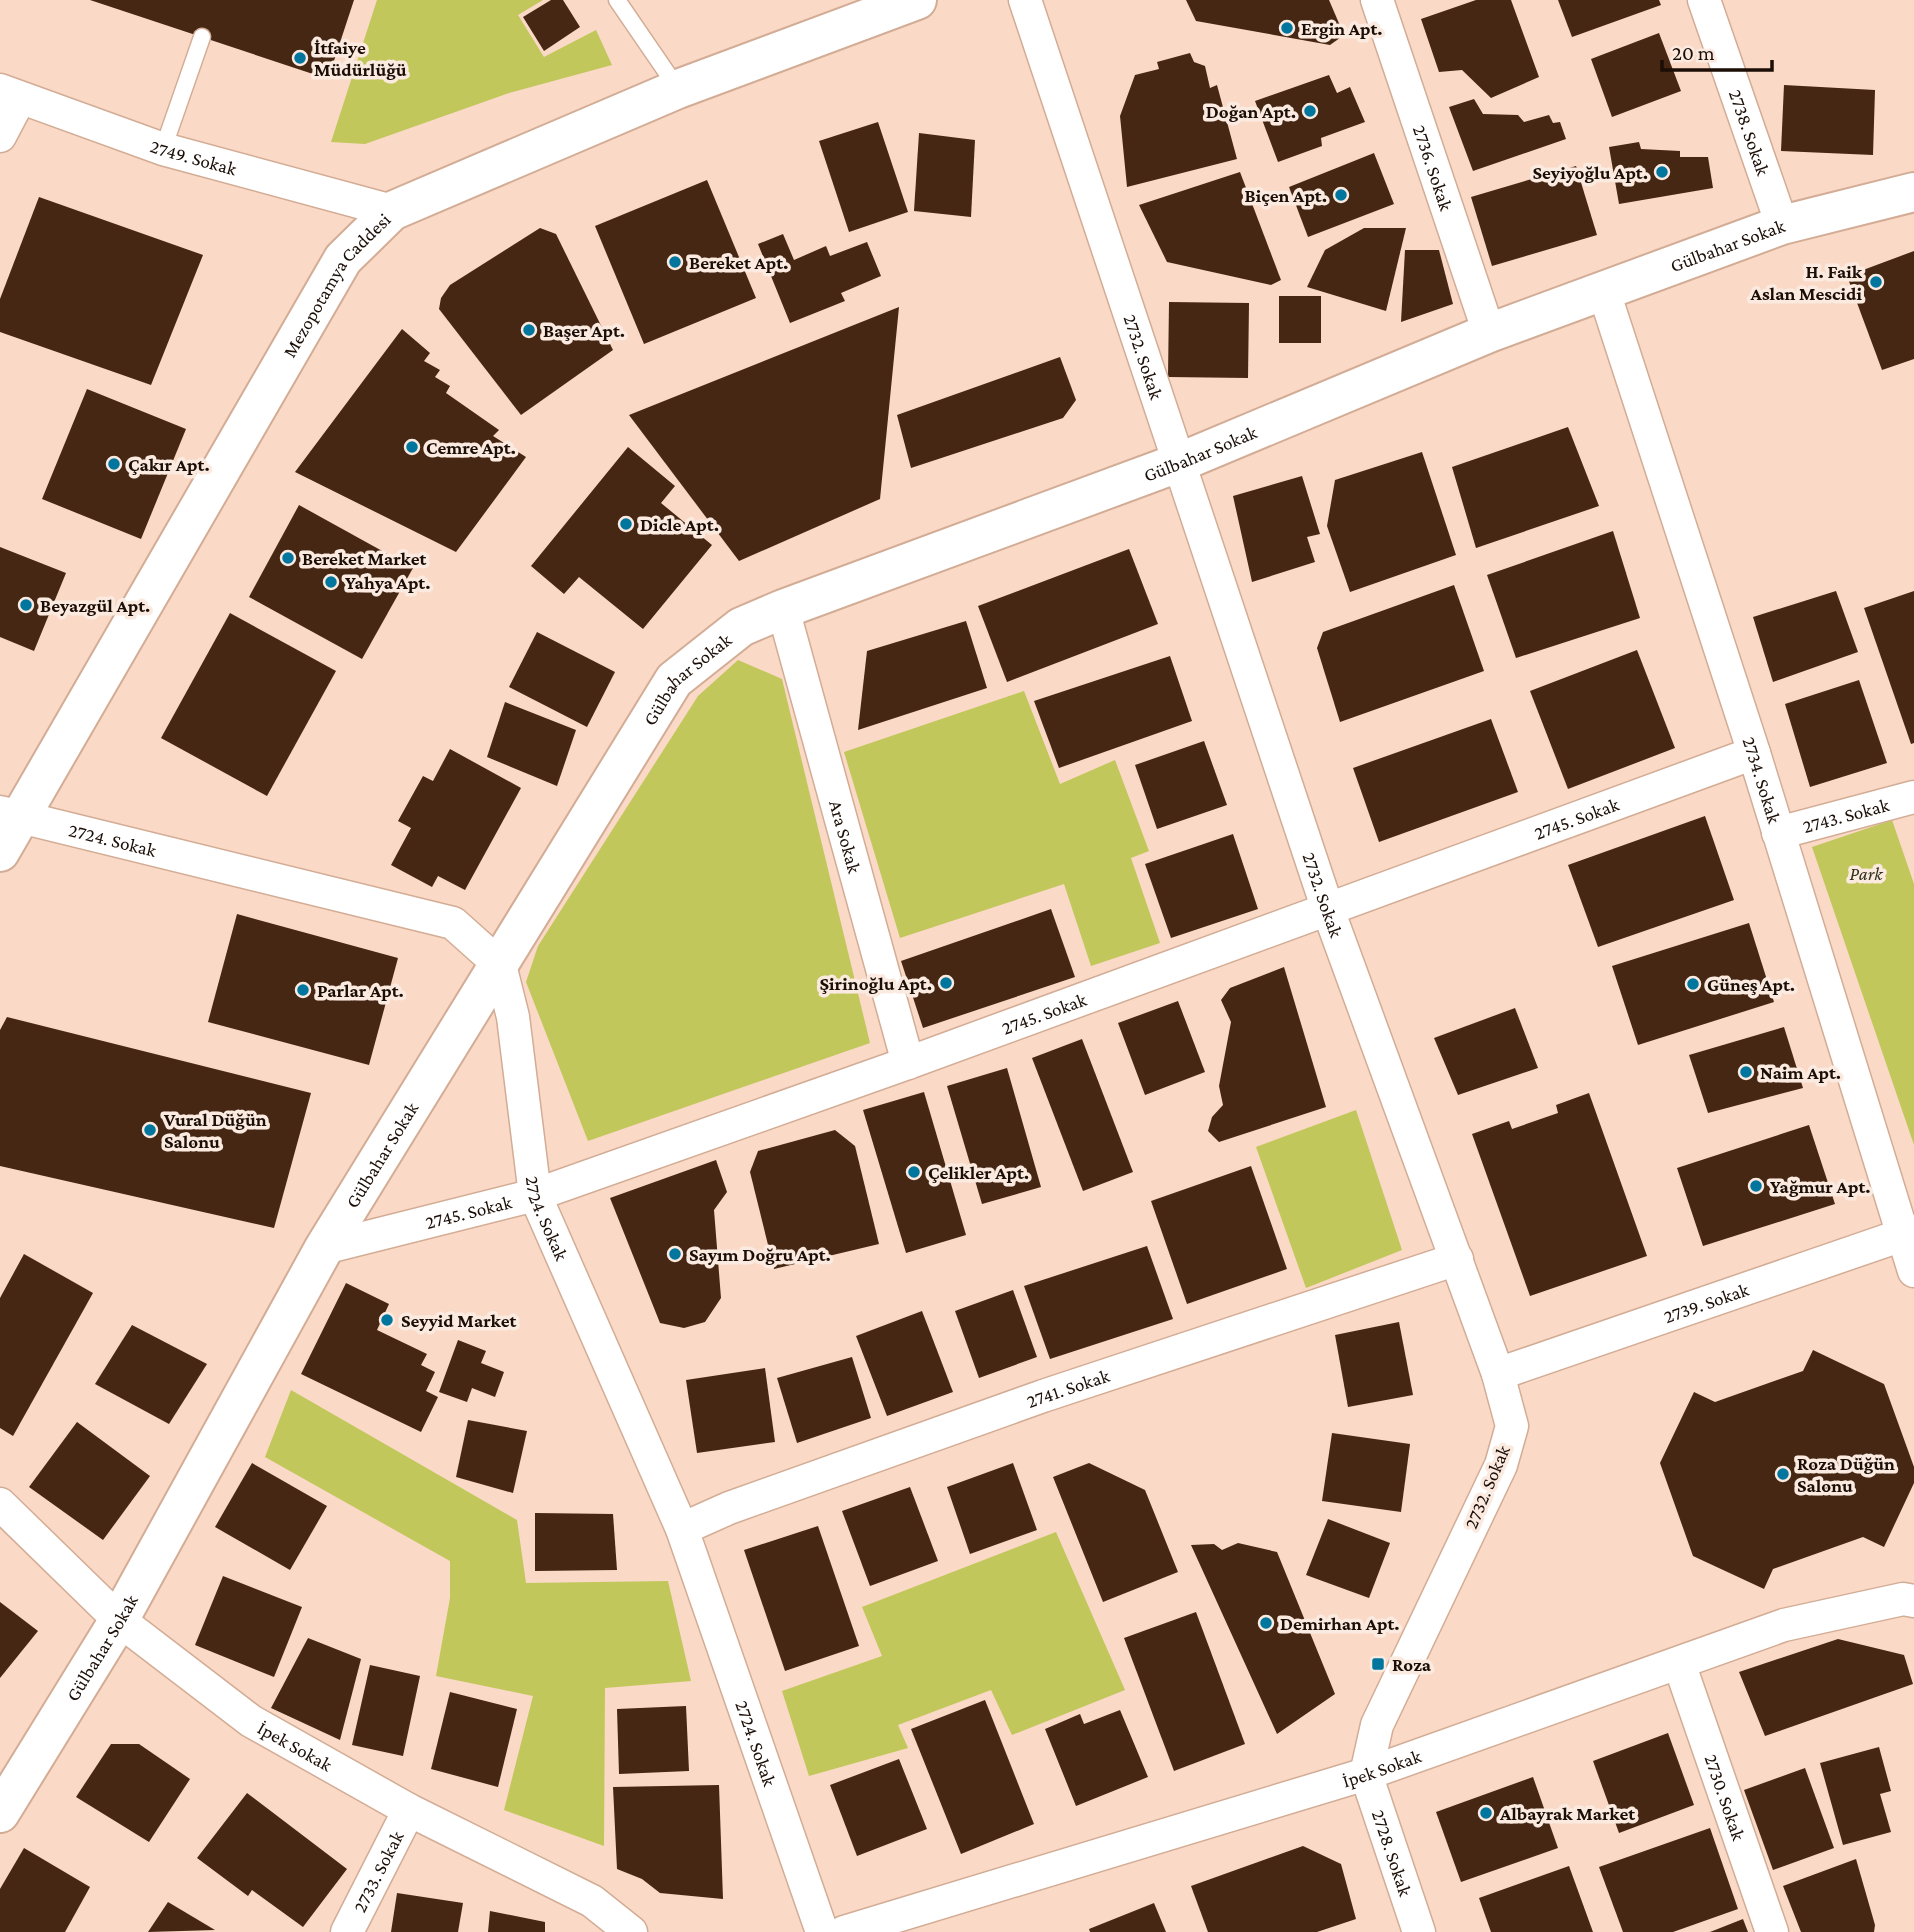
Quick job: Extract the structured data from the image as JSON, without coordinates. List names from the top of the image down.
{
  "streets": {
    "street": [
      "2738. Sokak",
      "2749. Sokak",
      "2736. Sokak",
      "Gülbahar Sokak",
      "Mezopotamya Caddesi",
      "2732. Sokak",
      "2734. Sokak",
      "2743. Sokak",
      "2745. Sokak",
      "Ara Sokak",
      "2724. Sokak",
      "2739. Sokak",
      "2741. Sokak",
      "İpek Sokak",
      "2730. Sokak",
      "2728. Sokak",
      "2733. Sokak"
    ]
  },
  "crossings": [
    ["2738. Sokak", "Gülbahar Sokak"],
    ["2749. Sokak", "Mezopotamya Caddesi"],
    ["2736. Sokak", "Gülbahar Sokak"],
    ["Gülbahar Sokak", "2732. Sokak"],
    ["Gülbahar Sokak", "2734. Sokak"],
    ["Gülbahar Sokak", "2745. Sokak"],
    ["Gülbahar Sokak", "Ara Sokak"],
    ["Gülbahar Sokak", "2724. Sokak"],
    ["Gülbahar Sokak", "İpek Sokak"],
    ["Mezopotamya Caddesi", "2724. Sokak"],
    ["2732. Sokak", "2745. Sokak"],
    ["2732. Sokak", "2739. Sokak"],
    ["2732. Sokak", "2741. Sokak"],
    ["2732. Sokak", "İpek Sokak"],
    ["2732. Sokak", "2728. Sokak"],
    ["2734. Sokak", "2743. Sokak"],
    ["2734. Sokak", "2745. Sokak"],
    ["2734. Sokak", "2739. Sokak"],
    ["2745. Sokak", "Ara Sokak"],
    ["2745. Sokak", "2724. Sokak"],
    ["2724. Sokak", "2741. Sokak"],
    ["İpek Sokak", "2730. Sokak"],
    ["İpek Sokak", "2728. Sokak"],
    ["İpek Sokak", "2733. Sokak"]
  ],
  "parks": ["Park"],
  "places": {
    "other": [
      "Ergin Apt.",
      "İtfaiye Müdürlüğü",
      "Doğan Apt.",
      "Seyiyoğlu Apt.",
      "Biçen Apt.",
      "Bereket Apt.",
      "H. Faik Aslan Mescidi",
      "Başer Apt.",
      "Cemre Apt.",
      "Çakır Apt.",
      "Dicle Apt.",
      "Bereket Market",
      "Yahya Apt.",
      "Beyazgül Apt.",
      "Şirinoğlu Apt.",
      "Güneş Apt.",
      "Parlar Apt.",
      "Naim Apt.",
      "Vural Düğün Salonu",
      "Çelikler Apt.",
      "Yağmur Apt.",
      "Sayım Doğru Apt.",
      "Seyyid Market",
      "Roza Düğün Salonu",
      "Demirhan Apt.",
      "Albayrak Market"
    ],
    "transit": ["Roza"]
  },
  "scale_bar": "20 m"
}
